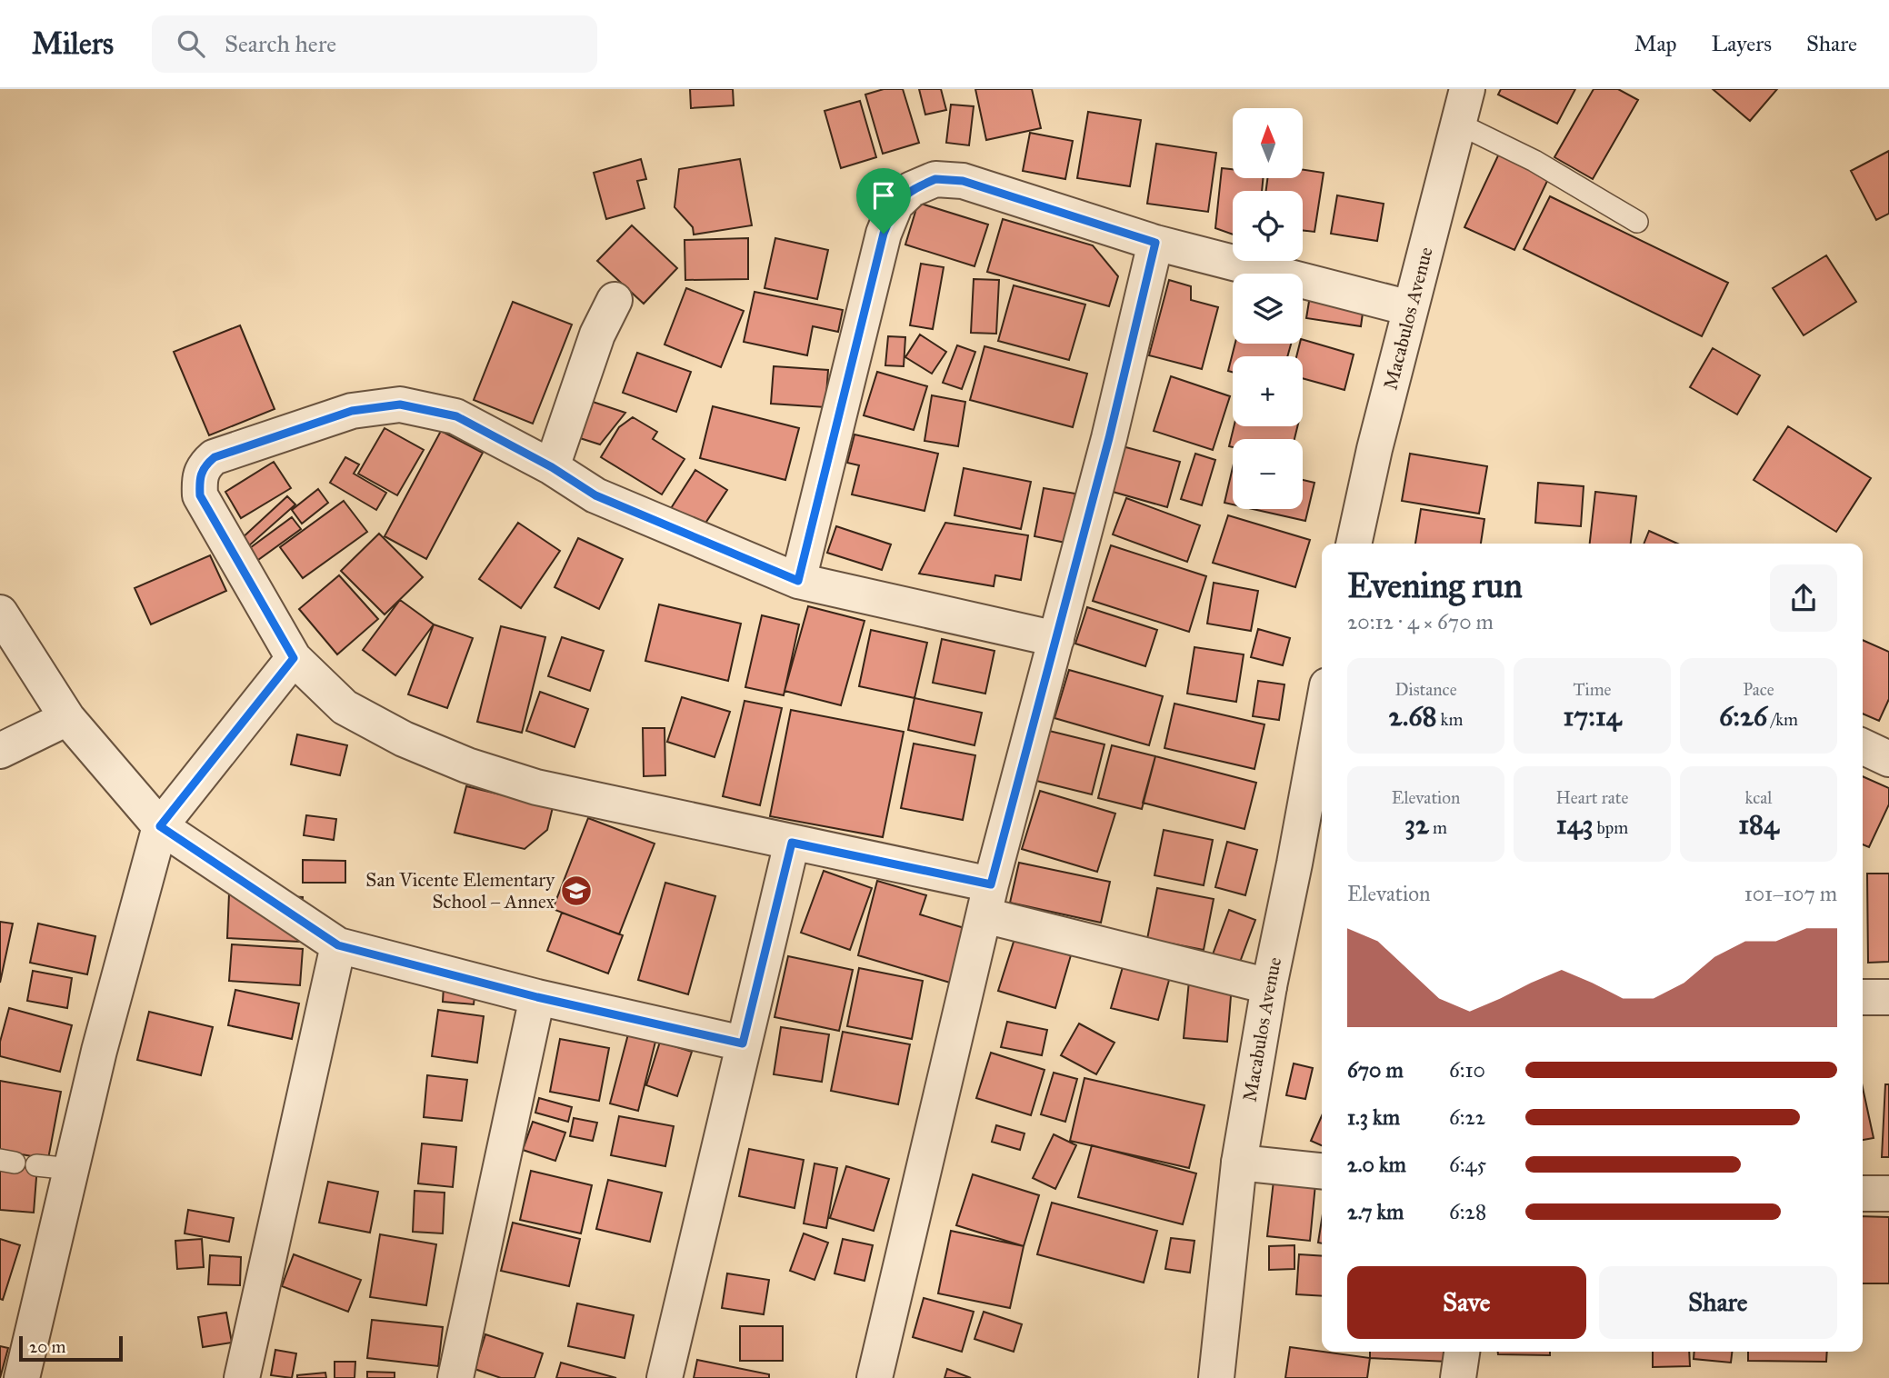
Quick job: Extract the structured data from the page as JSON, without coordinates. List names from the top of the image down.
{
  "streets": {
    "street": ["Macabulos Avenue"]
  },
  "places": {
    "school or university": ["San Vicente Elementary School – Annex"]
  },
  "scale_bar": "20 m",
  "north": "top",
  "page": {
    "header": "Milers",
    "search": "Search here",
    "nav": ["Map", "Layers", "Share"],
    "map_buttons": ["+", "−"],
    "heading": ["Evening run", "20:12 · 4 × 670 m"],
    "stats": [
      ["Distance", "2.68 km"],
      ["Time", "17:14"],
      ["Pace", "6:26 /km"],
      ["Elevation", "32 m"],
      ["Heart rate", "143 bpm"],
      ["kcal", "184"]
    ],
    "chart": ["Elevation", "101–107 m"],
    "list": [
      {
        "name": "670 m",
        "note": "6:10"
      },
      {
        "name": "1.3 km",
        "note": "6:22"
      },
      {
        "name": "2.0 km",
        "note": "6:45"
      },
      {
        "name": "2.7 km",
        "note": "6:28"
      }
    ],
    "buttons": ["Save", "Share"],
    "scale": "20 m"
  }
}
